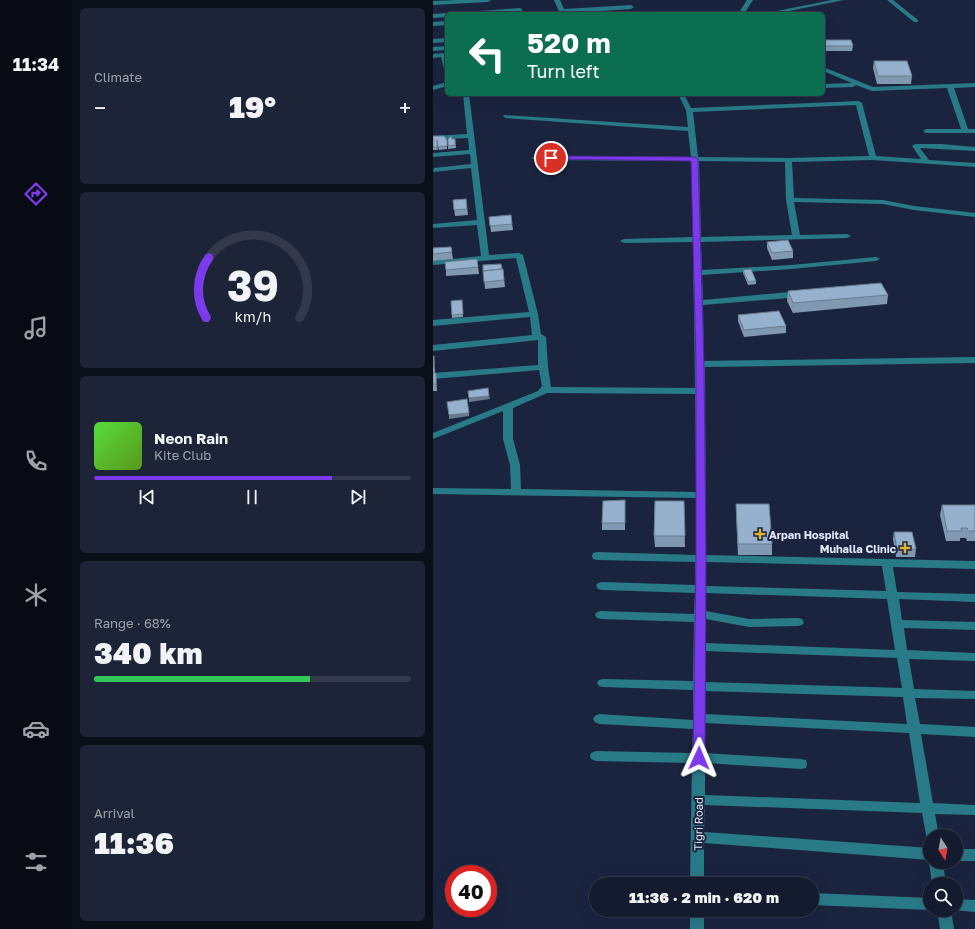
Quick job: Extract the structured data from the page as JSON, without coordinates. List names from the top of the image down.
{
  "streets": {
    "street": ["Tigri Road"]
  },
  "places": {
    "health": ["Arpan Hospital", "Muhalla Clinic"]
  },
  "north": "bottom",
  "page": {
    "tabs": "11:34",
    "tile": [
      "Climate",
      ["Range · 68%", "340 km"],
      ["Arrival", "11:36"]
    ],
    "turn": ["520 m", "Turn left"],
    "heat": ["−", "19°", "+"],
    "song": ["Neon Rain", "Kite Club"],
    "limit": "40",
    "trip": "11:36 · 2 min · 620 m",
    "gauge": ["39", "km/h"]
  }
}
